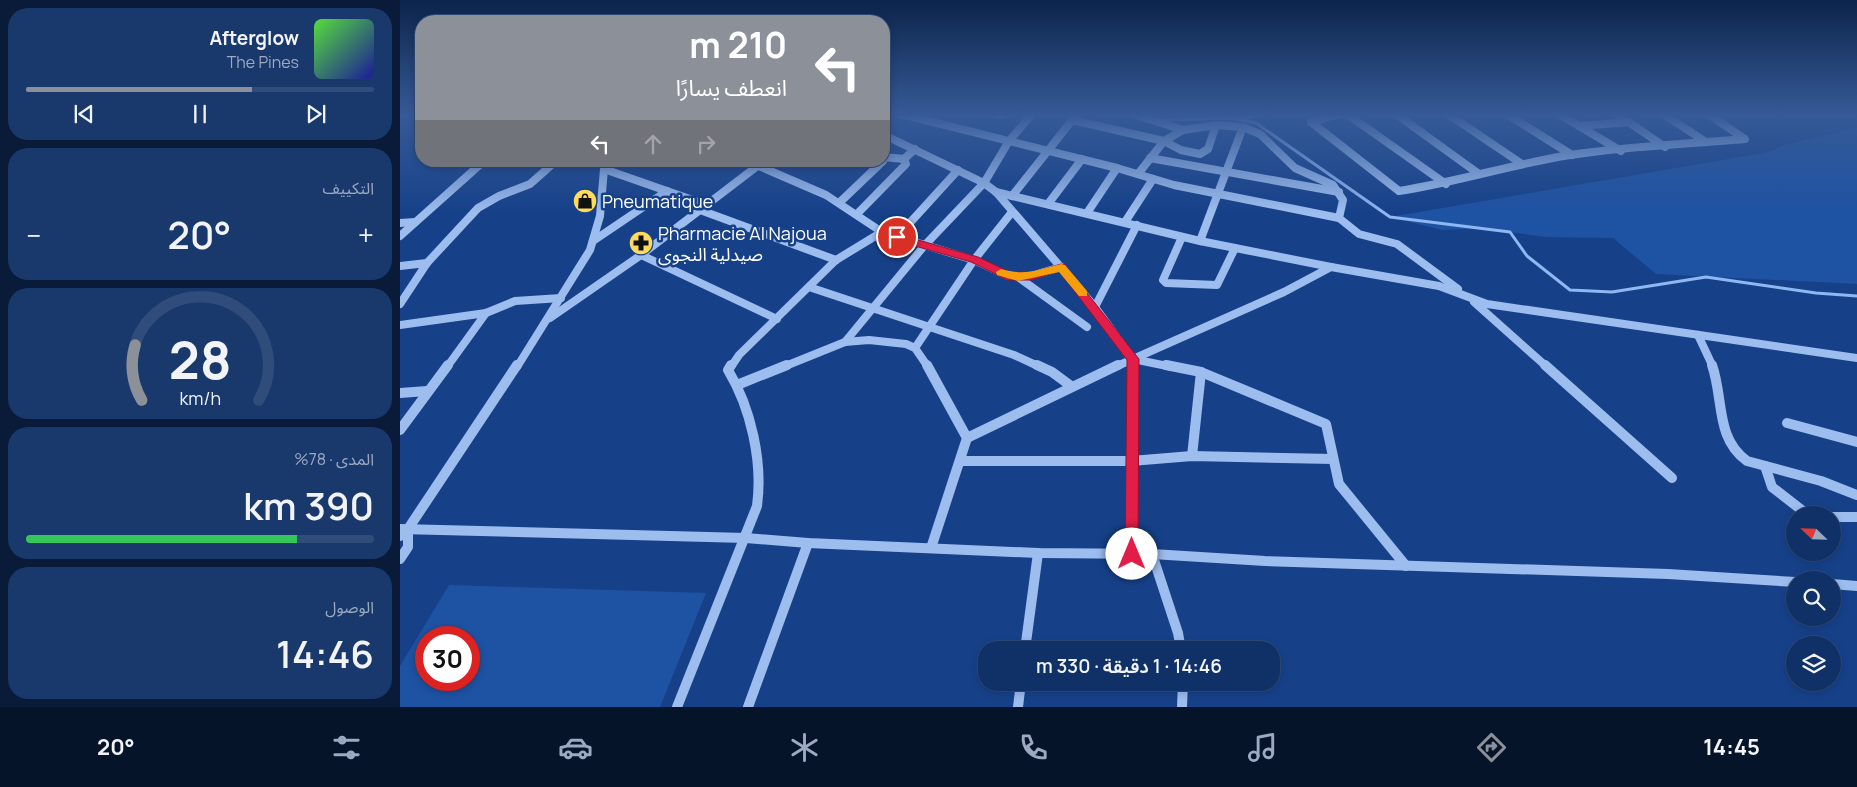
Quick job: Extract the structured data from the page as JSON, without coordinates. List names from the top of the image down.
{
  "places": {
    "shop": ["Pneumatique"],
    "pharmacy": ["Pharmacie Al Najoua صيدلية النجوى"]
  },
  "north": "top left",
  "page": {
    "turn": ["210 m", "انعطف يسارًا"],
    "song": ["Afterglow", "The Pines"],
    "tile": [
      "التكييف",
      ["المدى · 78%", "390 km"],
      ["الوصول", "14:46"]
    ],
    "heat": ["−", "20°", "+"],
    "limit": "30",
    "trip": "14:46 · 1 دقيقة · 330 m",
    "tabs": ["14:45", "20°"],
    "gauge": ["28", "km/h"]
  }
}
